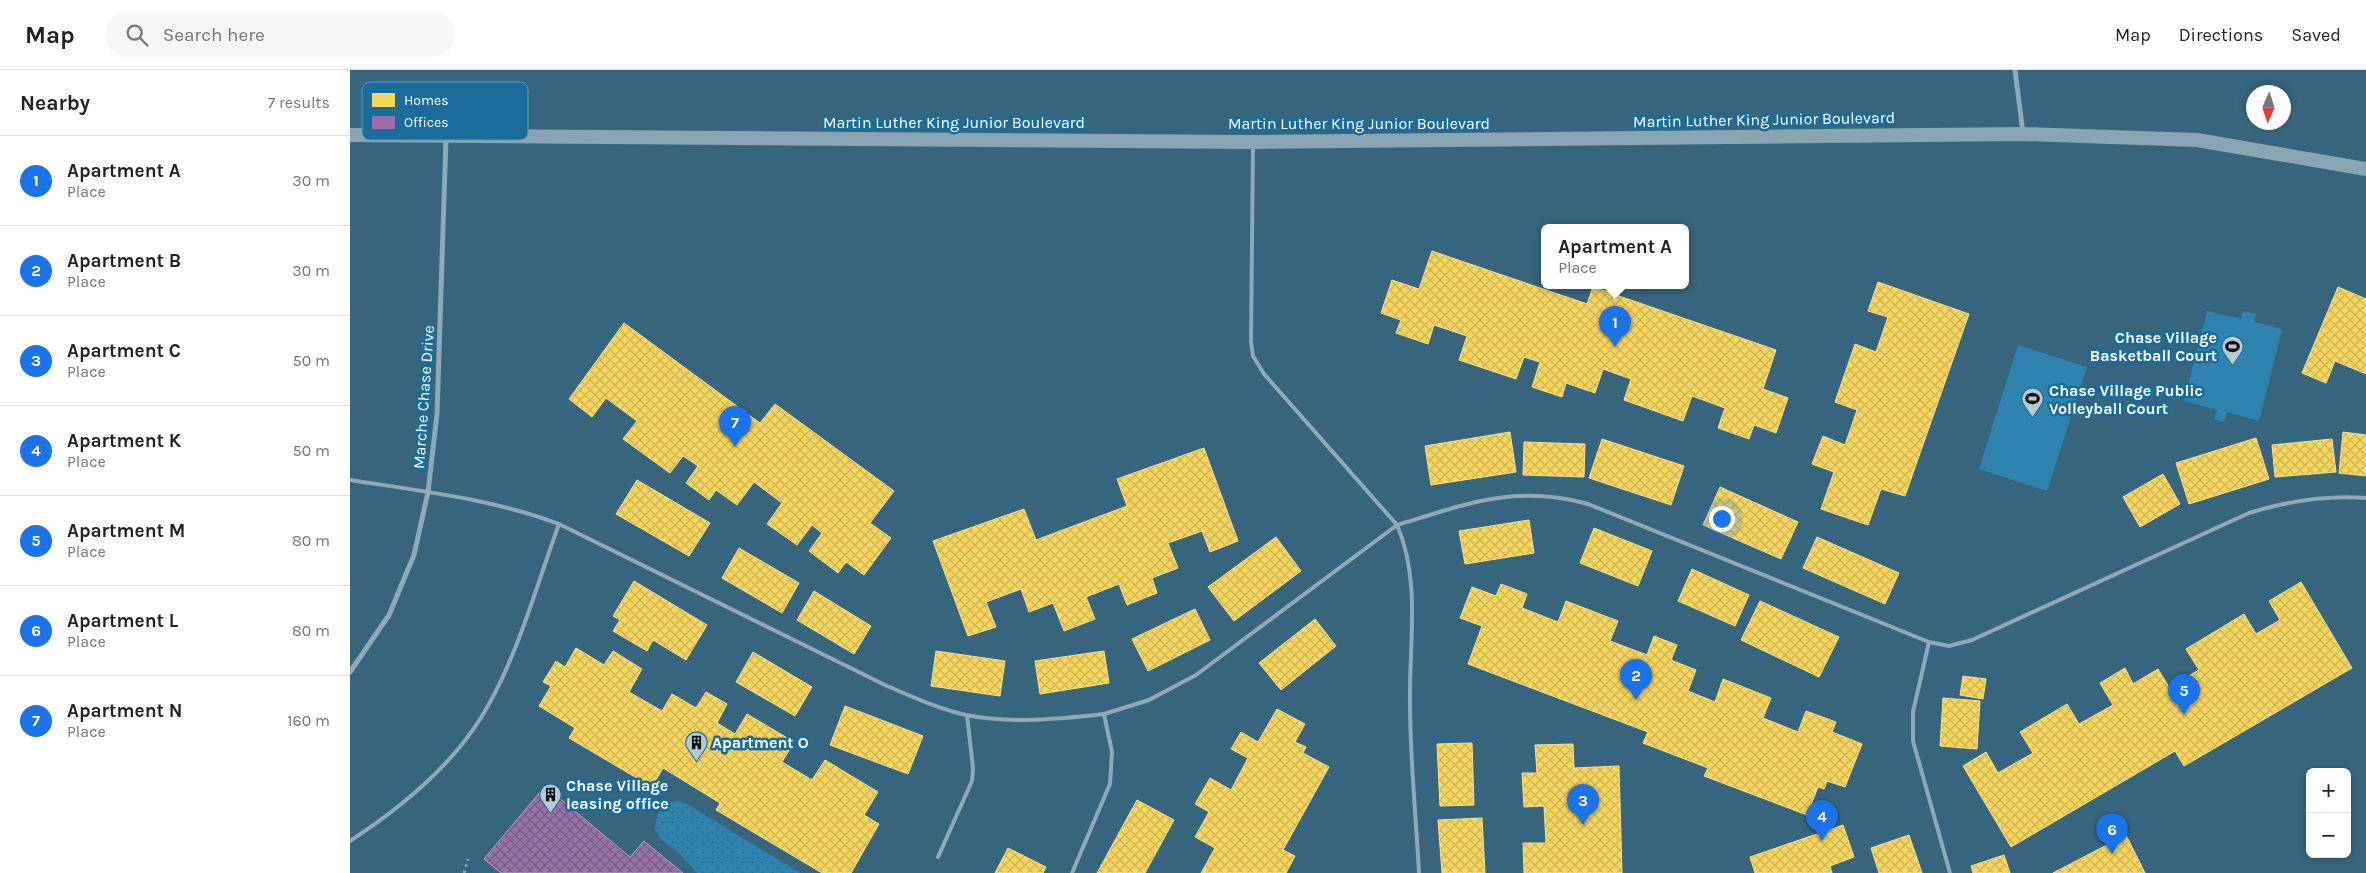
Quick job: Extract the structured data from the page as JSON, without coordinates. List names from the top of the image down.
{
  "streets": {
    "main road": ["Martin Luther King Junior Boulevard"],
    "street": ["Marche Chase Drive"]
  },
  "places": {
    "sports": ["Chase Village Basketball Court", "Chase Village Public Volleyball Court"],
    "building": ["Apartment O", "Chase Village leasing office"]
  },
  "legend": ["Homes", "Offices"],
  "north": "bottom",
  "page": {
    "header": "Map",
    "search": "Search here",
    "nav": ["Map", "Directions", "Saved"],
    "heading": ["Nearby", "7 results"],
    "list": [
      {
        "mark": "1",
        "name": "Apartment A",
        "note": "Place",
        "value": "30 m"
      },
      {
        "mark": "2",
        "name": "Apartment B",
        "note": "Place",
        "value": "30 m"
      },
      {
        "mark": "3",
        "name": "Apartment C",
        "note": "Place",
        "value": "50 m"
      },
      {
        "mark": "4",
        "name": "Apartment K",
        "note": "Place",
        "value": "50 m"
      },
      {
        "mark": "5",
        "name": "Apartment M",
        "note": "Place",
        "value": "80 m"
      },
      {
        "mark": "6",
        "name": "Apartment L",
        "note": "Place",
        "value": "80 m"
      },
      {
        "mark": "7",
        "name": "Apartment N",
        "note": "Place",
        "value": "160 m"
      }
    ],
    "popup": ["Apartment A", "Place"],
    "pins": [
      "1",
      "7",
      "2",
      "5",
      "3",
      "4",
      "6"
    ],
    "map_buttons": ["+", "−"]
  }
}
